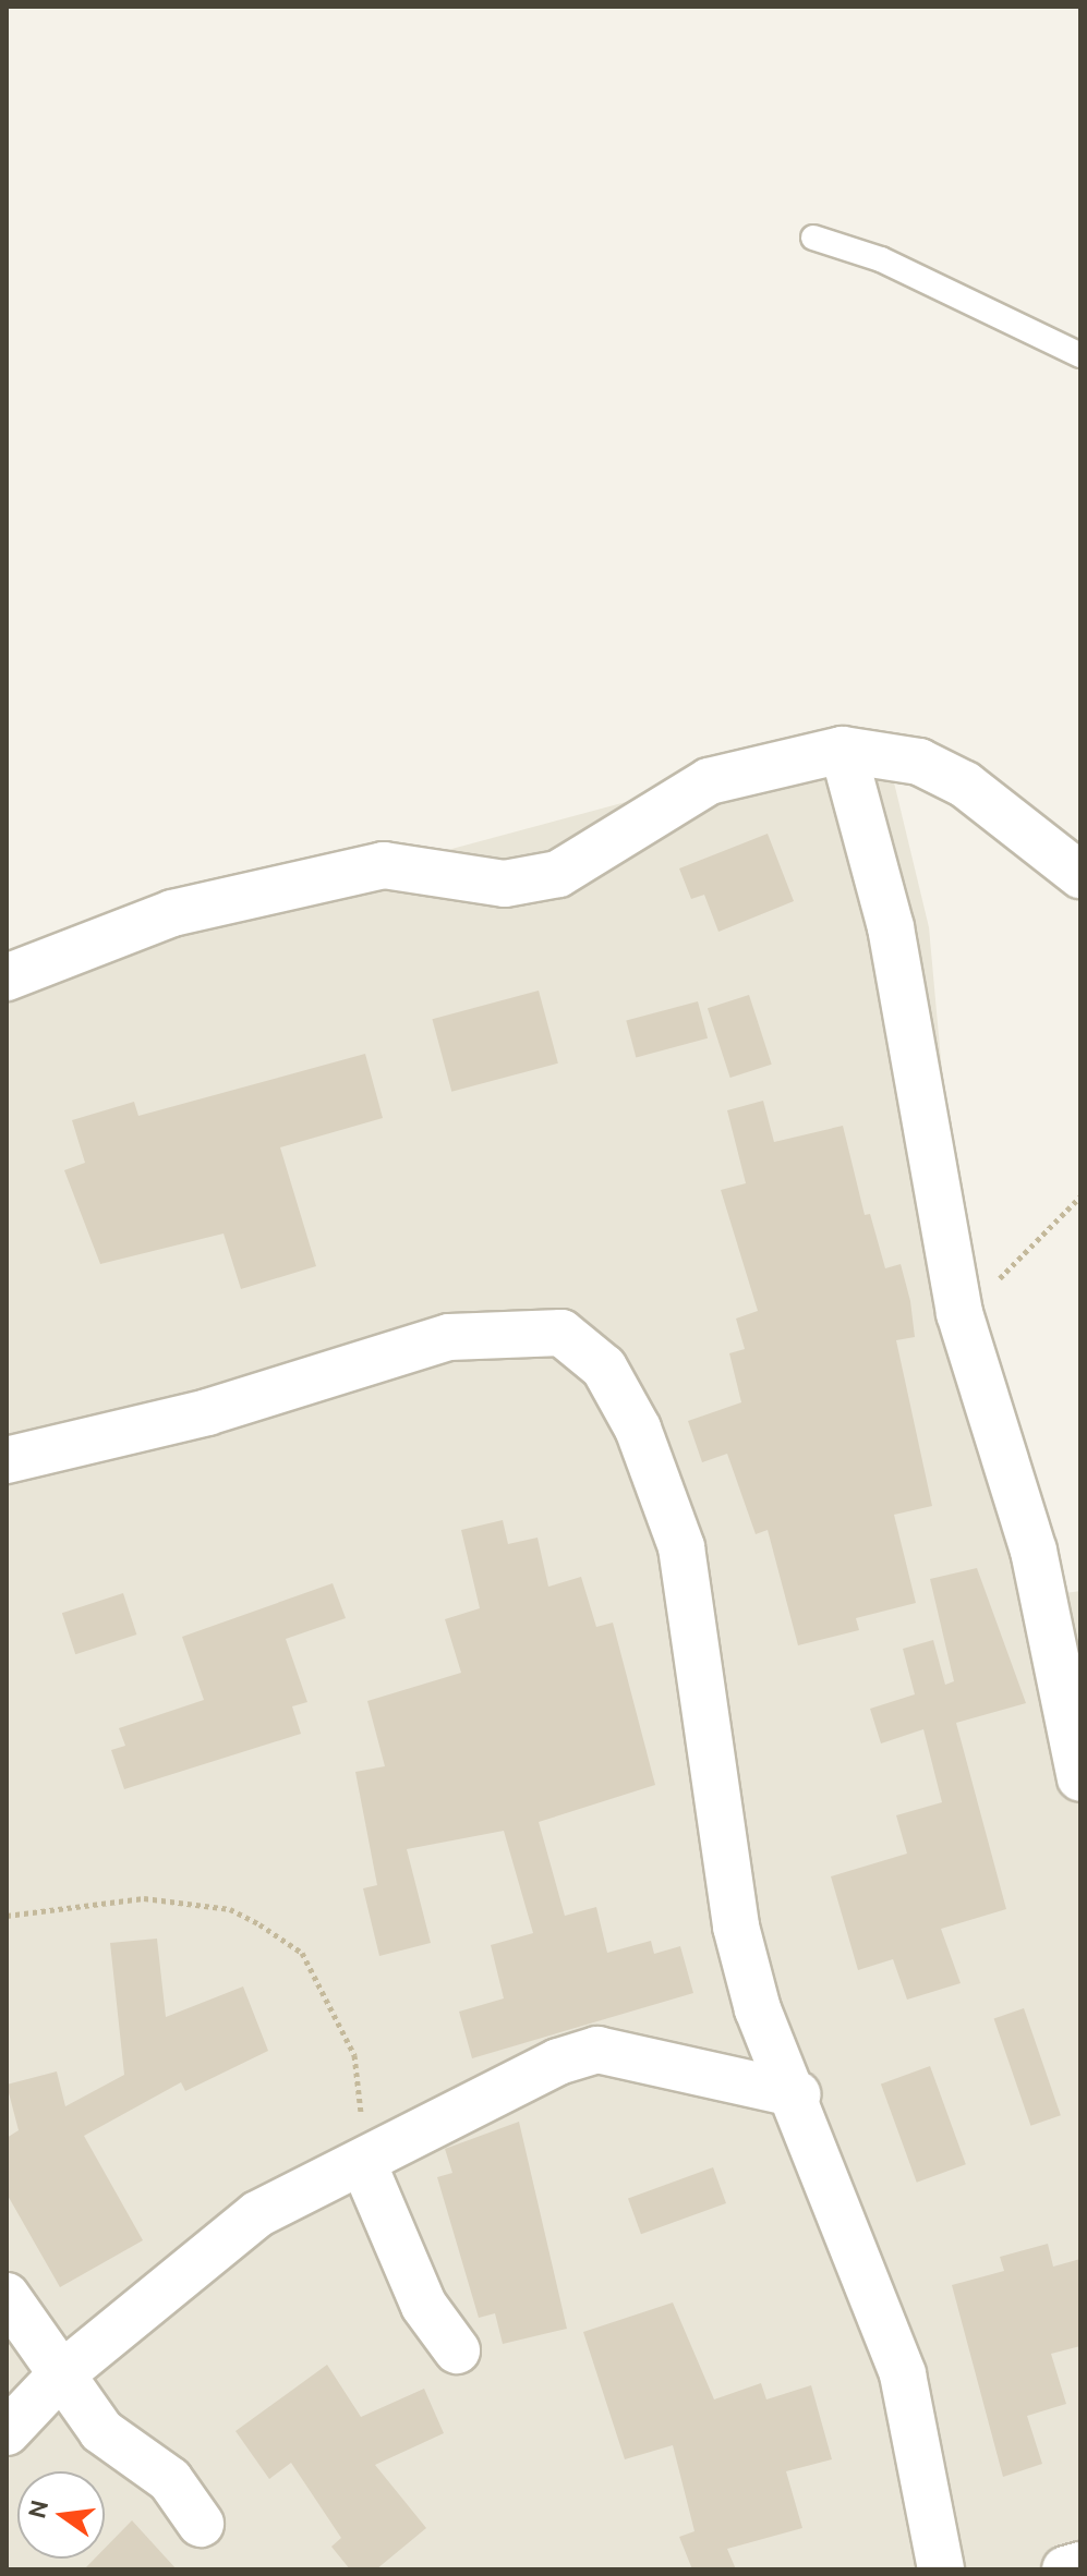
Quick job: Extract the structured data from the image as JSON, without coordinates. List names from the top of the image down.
{
  "north": "left"
}
